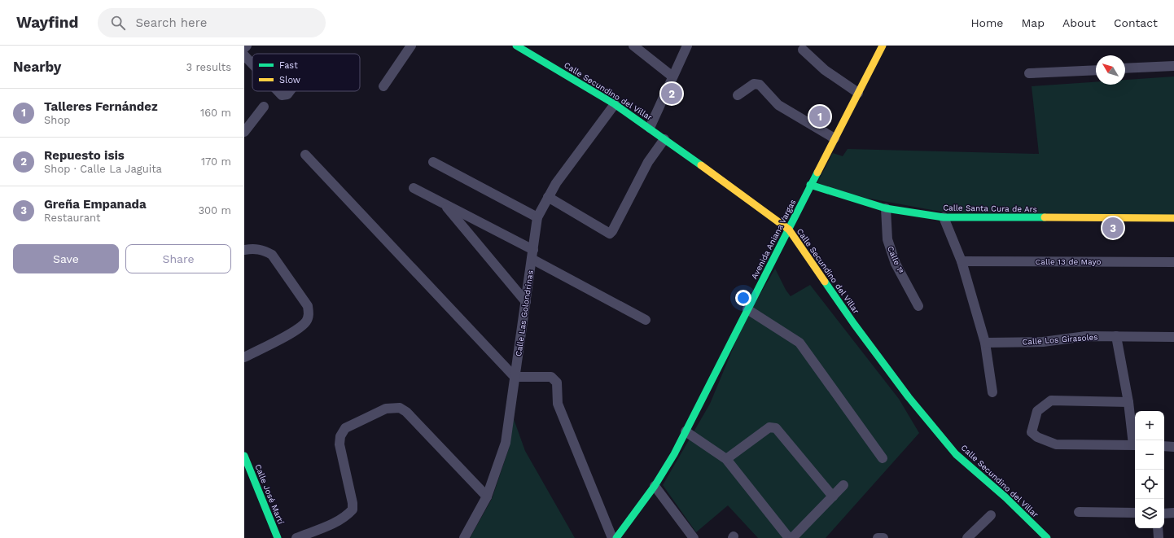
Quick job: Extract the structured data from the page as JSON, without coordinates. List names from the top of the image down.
{
  "streets": {
    "street": [
      "Calle Secundino del Villar",
      "Calle Santa Cura de Ars",
      "Avenida Aniana Vargas",
      "Calle 1ª",
      "Calle 13 de Mayo",
      "Calle Las Golondrinas",
      "Calle Los Girasoles",
      "Calle José Martí"
    ]
  },
  "crossings": [
    ["Calle Secundino del Villar", "Avenida Aniana Vargas"],
    ["Calle Secundino del Villar", "Calle Las Golondrinas"],
    ["Calle Santa Cura de Ars", "Avenida Aniana Vargas"],
    ["Calle Santa Cura de Ars", "Calle 1ª"]
  ],
  "legend": ["Fast", "Slow"],
  "north": "top left",
  "page": {
    "header": "Wayfind",
    "search": "Search here",
    "nav": [
      "Home",
      "Map",
      "About",
      "Contact"
    ],
    "heading": ["Nearby", "3 results"],
    "pins": ["2", "1", "3"],
    "list": [
      {
        "mark": "1",
        "name": "Talleres Fernández",
        "note": "Shop",
        "value": "160 m"
      },
      {
        "mark": "2",
        "name": "Repuesto isis",
        "note": "Shop · Calle La Jaguita",
        "value": "170 m"
      },
      {
        "mark": "3",
        "name": "Greña Empanada",
        "note": "Restaurant",
        "value": "300 m"
      }
    ],
    "buttons": ["Save", "Share"],
    "map_buttons": ["+", "−"]
  }
}
